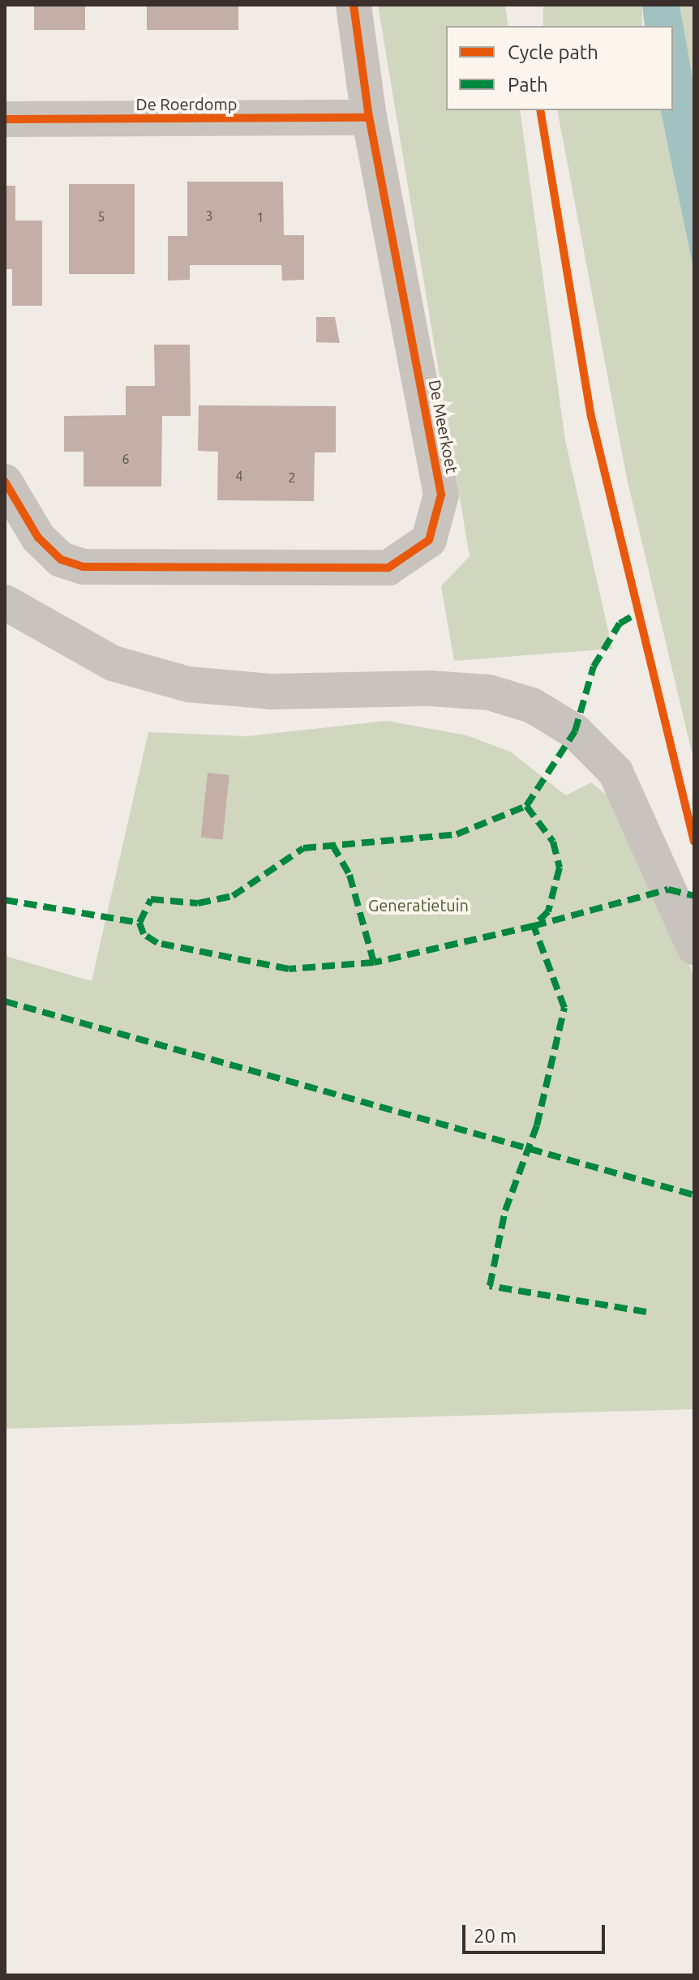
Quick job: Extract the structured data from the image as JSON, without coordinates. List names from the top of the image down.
{
  "streets": {
    "street": ["De Roerdomp", "De Meerkoet"]
  },
  "crossings": [
    ["De Roerdomp", "De Meerkoet"]
  ],
  "parks": ["Generatietuin"],
  "house_numbers": [
    "3",
    "5",
    "1",
    "6",
    "4",
    "2"
  ],
  "legend": ["Cycle path", "Path"],
  "scale_bar": "20 m"
}
